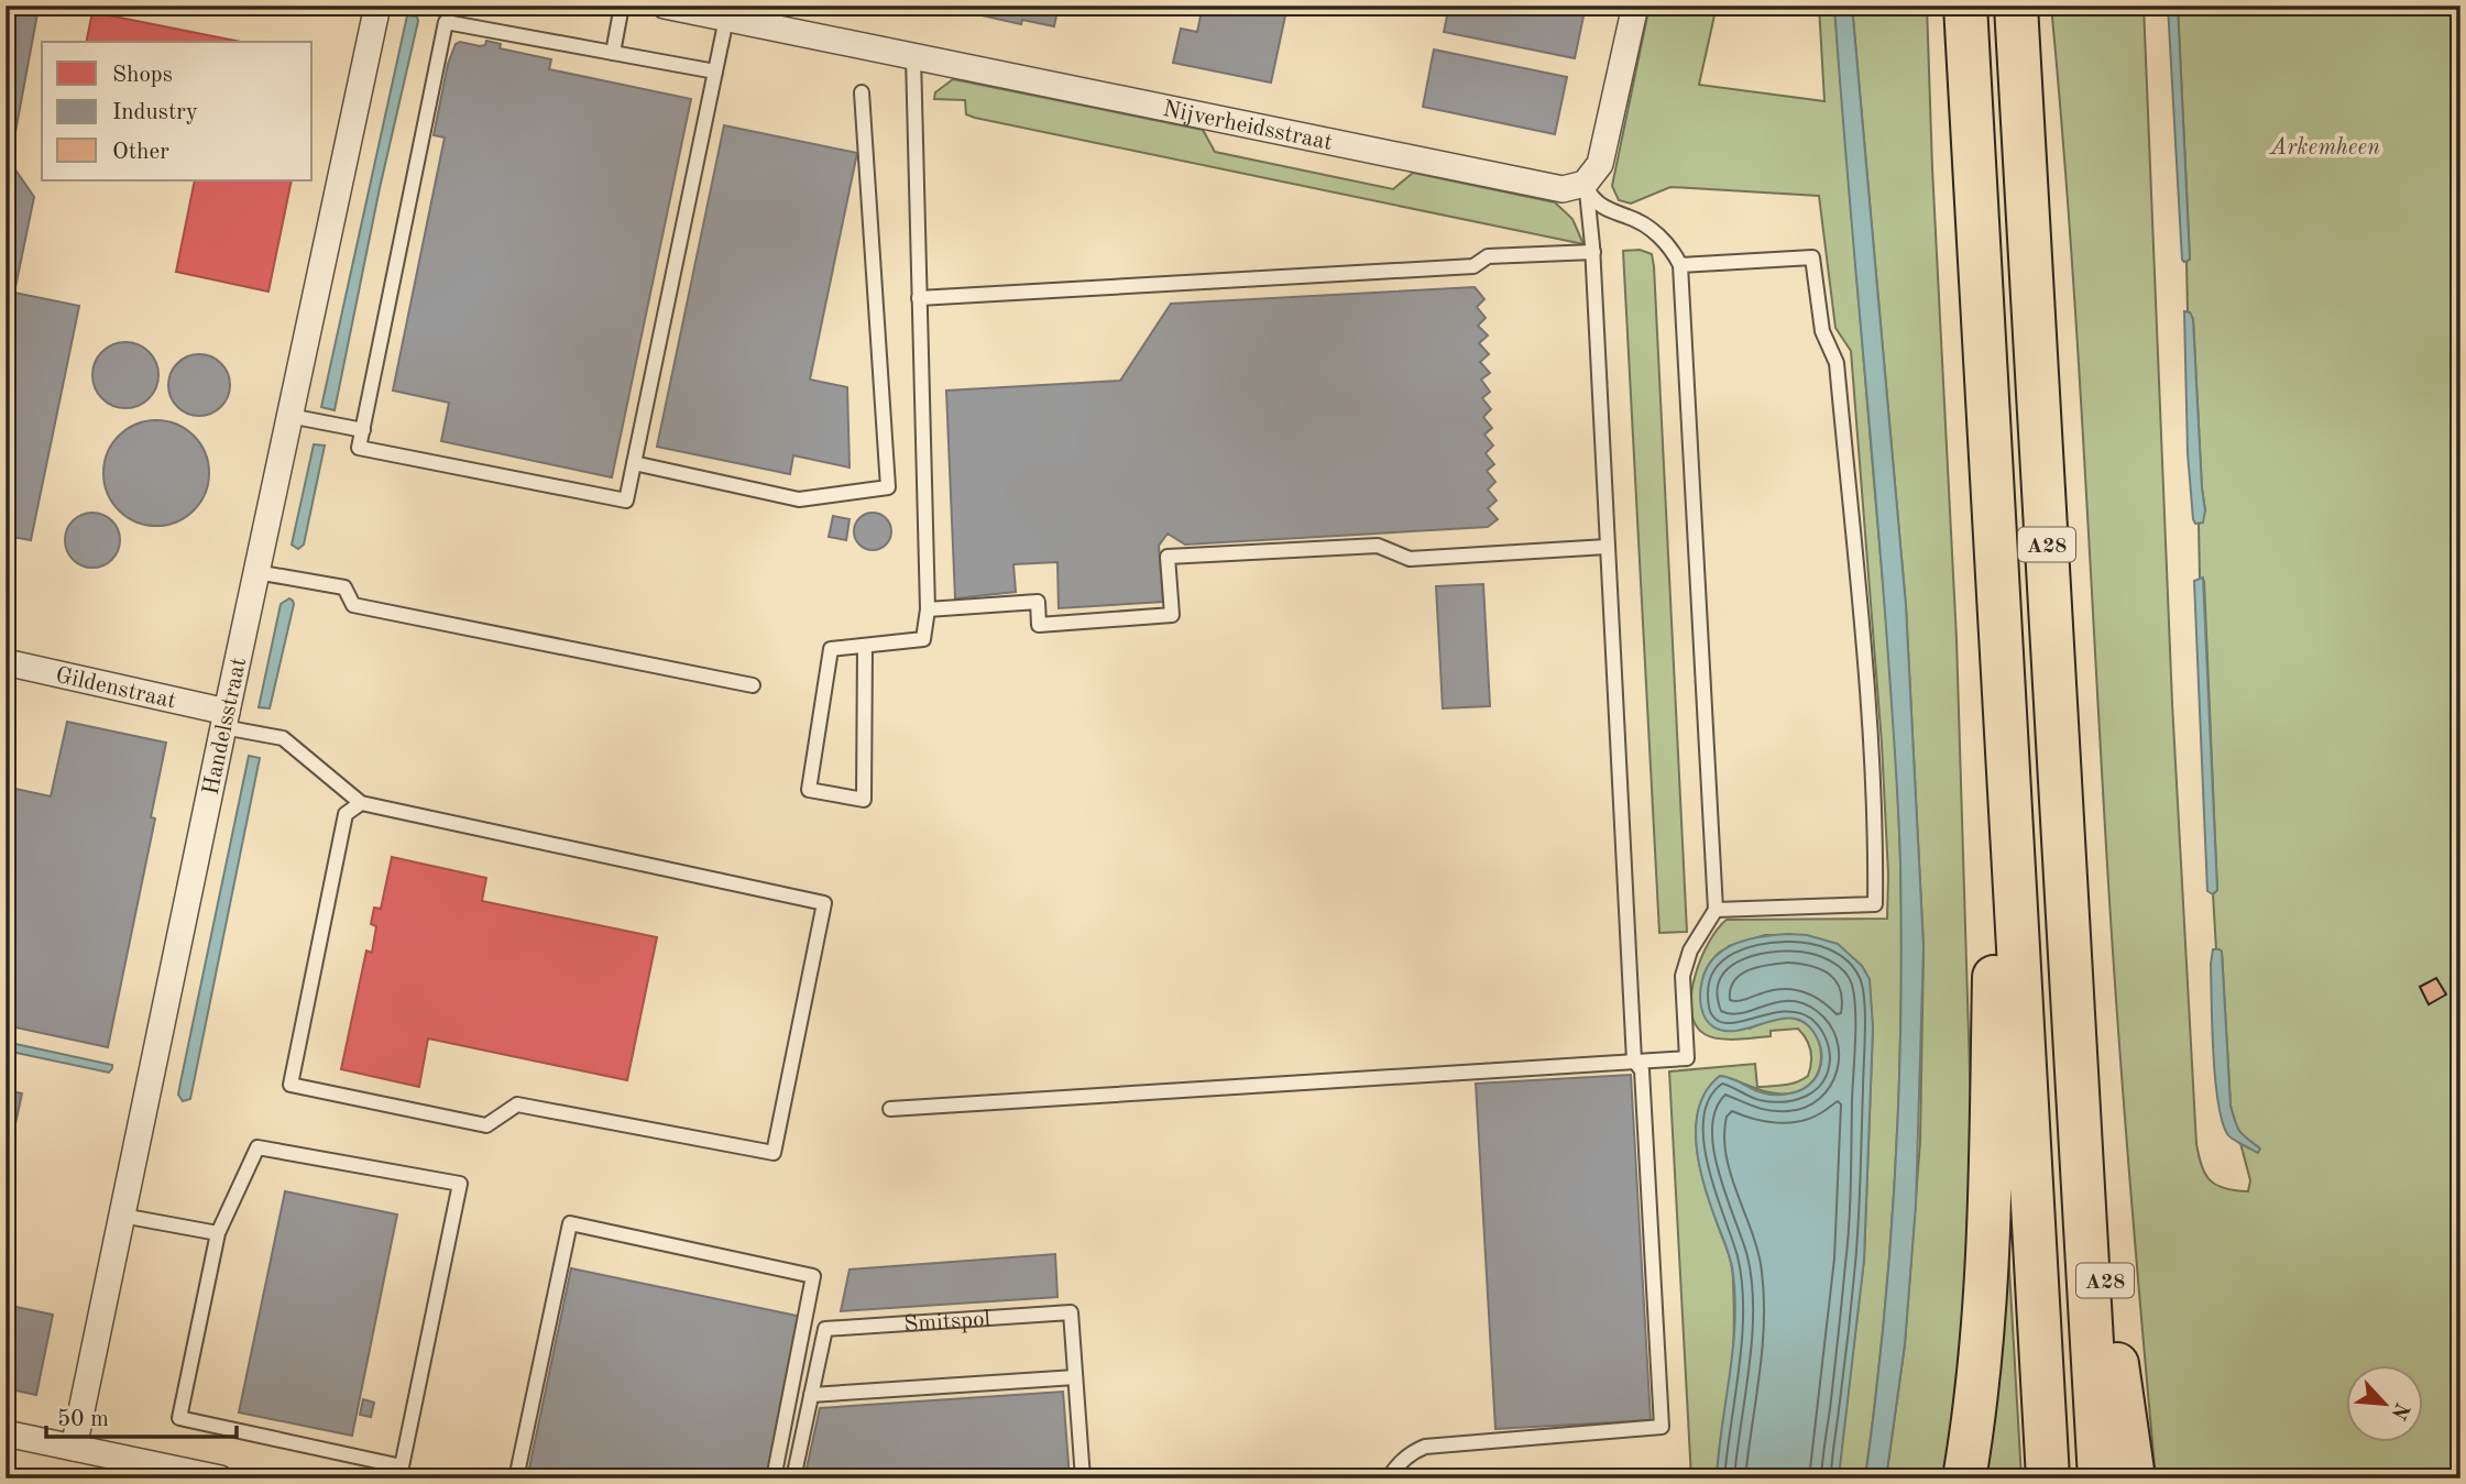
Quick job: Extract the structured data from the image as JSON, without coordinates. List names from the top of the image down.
{
  "streets": {
    "highway": ["A28"],
    "street": ["Nijverheidsstraat", "Gildenstraat", "Handelsstraat"],
    "lane": ["Smitspol"]
  },
  "crossings": [
    ["Gildenstraat", "Handelsstraat"]
  ],
  "parks": ["Arkemheen"],
  "legend": ["Shops", "Industry", "Other"],
  "scale_bar": "50 m",
  "north": "bottom right"
}
